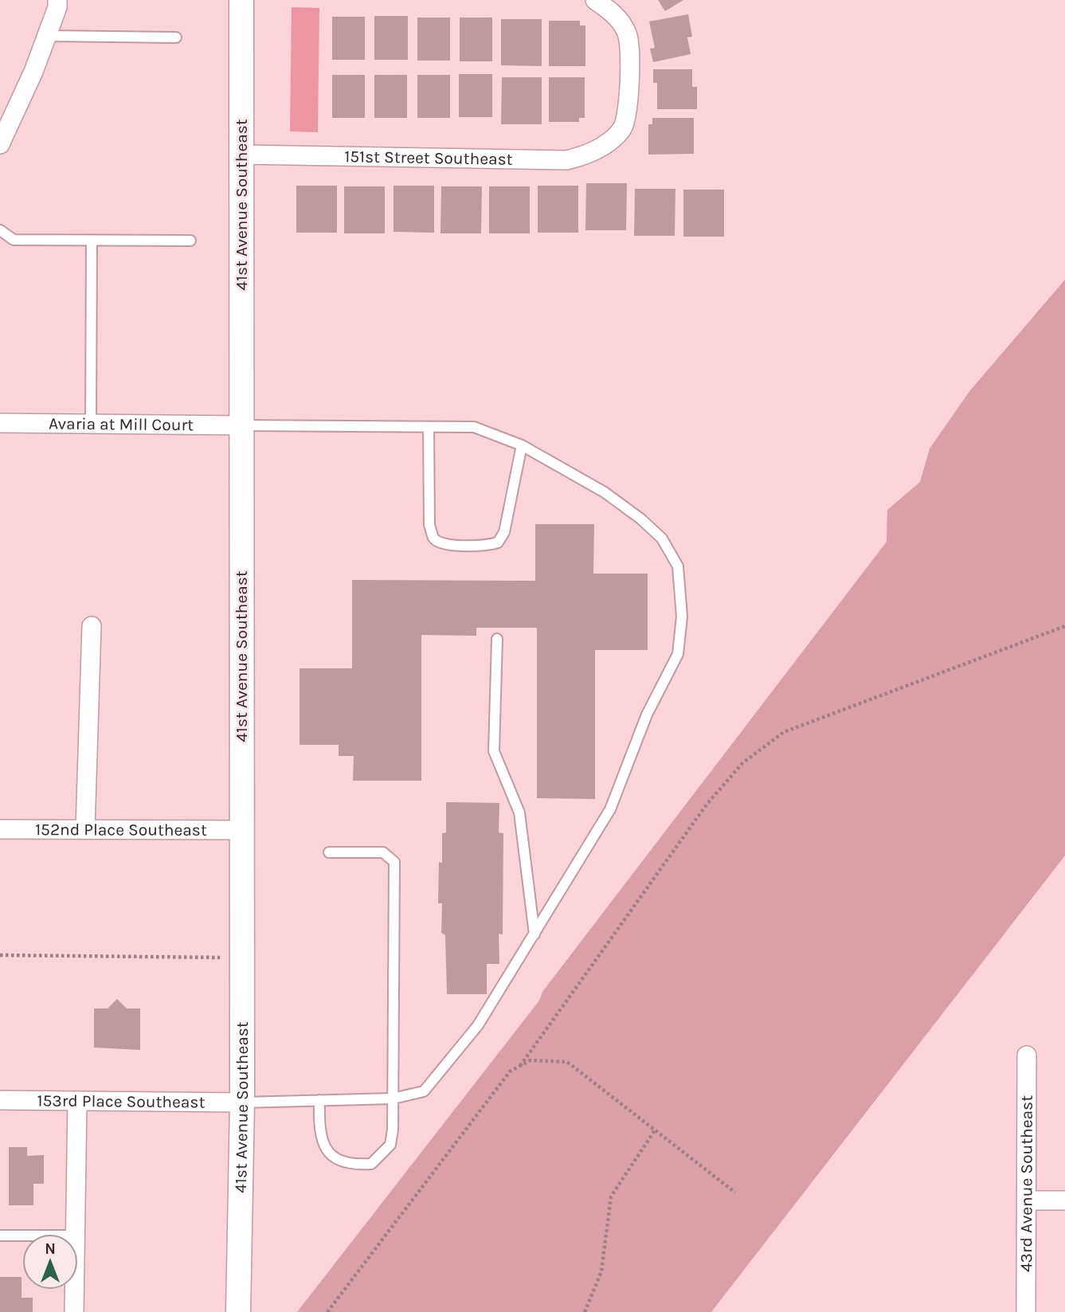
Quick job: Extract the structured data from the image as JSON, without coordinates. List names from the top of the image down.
{
  "streets": {
    "street": [
      "151st Street Southeast",
      "41st Avenue Southeast",
      "Avaria at Mill Court",
      "152nd Place Southeast",
      "153rd Place Southeast",
      "43rd Avenue Southeast"
    ]
  },
  "crossings": [
    ["151st Street Southeast", "41st Avenue Southeast"],
    ["41st Avenue Southeast", "Avaria at Mill Court"],
    ["41st Avenue Southeast", "152nd Place Southeast"],
    ["41st Avenue Southeast", "153rd Place Southeast"]
  ],
  "north": "top"
}
